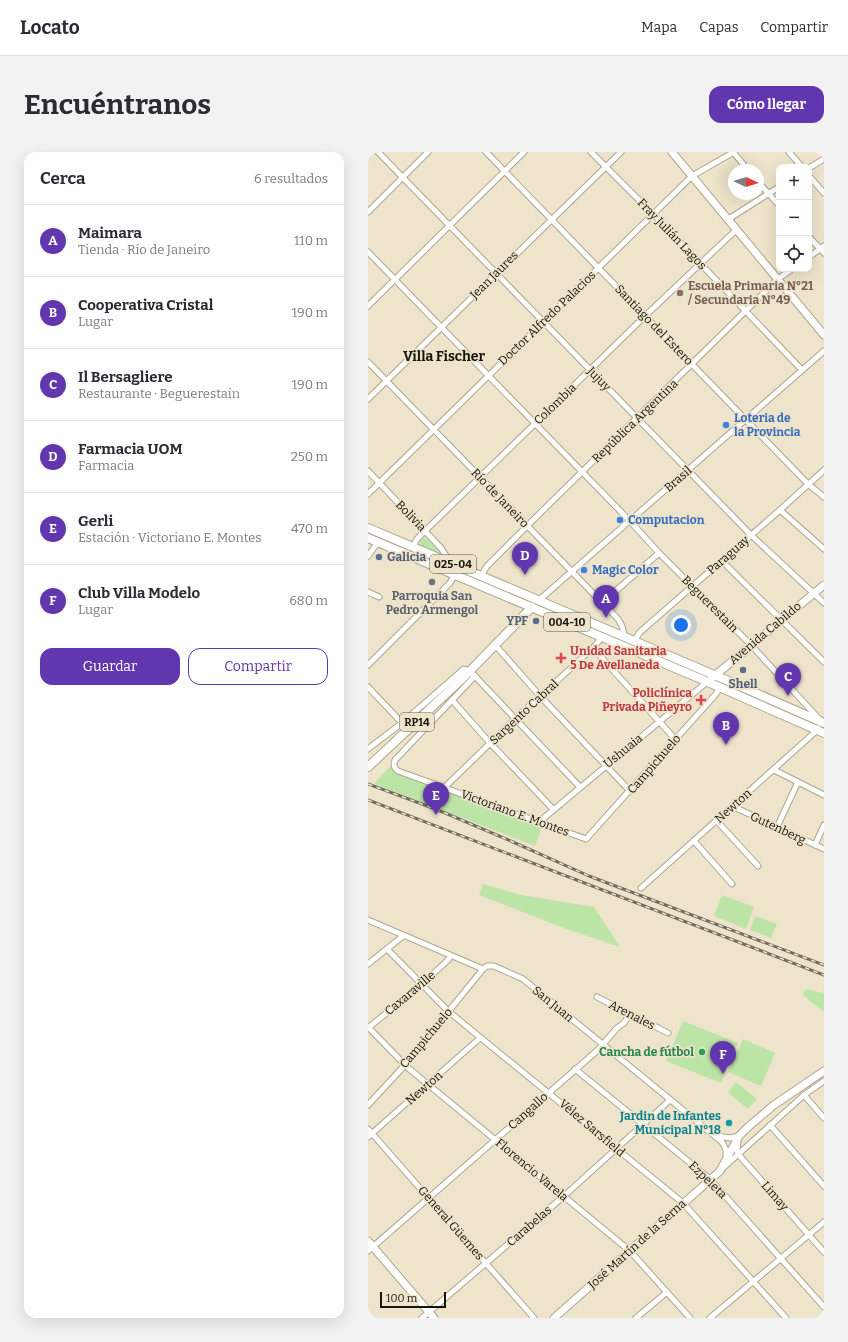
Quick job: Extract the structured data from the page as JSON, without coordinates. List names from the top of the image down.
{
  "streets": {
    "main road": ["025-04", "004-10", "RP14"],
    "street": [
      "Fray Julián Lagos",
      "Jean Jaures",
      "Doctor Alfredo Palacios",
      "Santiago del Estero",
      "Jujuy",
      "Colombia",
      "República Argentina",
      "Brasil",
      "Río de Janeiro",
      "Bolivia",
      "Paraguay",
      "Beguerestain",
      "Avenida Cabildo",
      "Sargento Cabral",
      "Ushuaia",
      "Campichuelo",
      "Newton",
      "Victoriano E. Montes",
      "Gutenberg",
      "Caxaraville",
      "San Juan",
      "Arenales",
      "Cangallo",
      "Vélez Sarsfield",
      "Florencio Varela",
      "Ezpeleta",
      "Limay",
      "General Güemes",
      "Carabelas",
      "José Martín de la Serna"
    ]
  },
  "crossings": [
    ["Fray Julián Lagos", "Jean Jaures"],
    ["Fray Julián Lagos", "Doctor Alfredo Palacios"],
    ["Fray Julián Lagos", "Colombia"],
    ["Fray Julián Lagos", "República Argentina"],
    ["Fray Julián Lagos", "Brasil"],
    ["Jean Jaures", "Santiago del Estero"],
    ["Jean Jaures", "Jujuy"],
    ["Jean Jaures", "Río de Janeiro"],
    ["Jean Jaures", "Beguerestain"],
    ["Doctor Alfredo Palacios", "Santiago del Estero"],
    ["Doctor Alfredo Palacios", "Jujuy"],
    ["Doctor Alfredo Palacios", "Río de Janeiro"],
    ["Doctor Alfredo Palacios", "Bolivia"],
    ["Doctor Alfredo Palacios", "Beguerestain"],
    ["Santiago del Estero", "Colombia"],
    ["Santiago del Estero", "República Argentina"],
    ["Santiago del Estero", "Brasil"],
    ["Santiago del Estero", "Paraguay"],
    ["Jujuy", "Colombia"],
    ["Jujuy", "República Argentina"],
    ["Jujuy", "Brasil"],
    ["Jujuy", "Paraguay"],
    ["Jujuy", "Avenida Cabildo"],
    ["Colombia", "Río de Janeiro"],
    ["Colombia", "Bolivia"],
    ["Colombia", "025-04"],
    ["Colombia", "Beguerestain"],
    ["República Argentina", "Río de Janeiro"],
    ["República Argentina", "025-04"],
    ["República Argentina", "Beguerestain"],
    ["Brasil", "Río de Janeiro"],
    ["Brasil", "025-04"],
    ["Brasil", "Beguerestain"],
    ["Brasil", "004-10"],
    ["Brasil", "RP14"],
    ["Río de Janeiro", "004-10"],
    ["Bolivia", "025-04"],
    ["Paraguay", "Beguerestain"],
    ["Paraguay", "004-10"],
    ["025-04", "004-10"],
    ["025-04", "RP14"],
    ["Beguerestain", "004-10"],
    ["Beguerestain", "Avenida Cabildo"],
    ["Beguerestain", "Newton"],
    ["004-10", "Avenida Cabildo"],
    ["004-10", "Sargento Cabral"],
    ["004-10", "RP14"],
    ["004-10", "Ushuaia"],
    ["004-10", "Campichuelo"],
    ["004-10", "Newton"],
    ["Avenida Cabildo", "Ushuaia"],
    ["Sargento Cabral", "Victoriano E. Montes"],
    ["Ushuaia", "Victoriano E. Montes"],
    ["Campichuelo", "Victoriano E. Montes"],
    ["Campichuelo", "San Juan"],
    ["Campichuelo", "Vélez Sarsfield"],
    ["Campichuelo", "Florencio Varela"],
    ["Newton", "Gutenberg"],
    ["Newton", "Vélez Sarsfield"],
    ["Newton", "Florencio Varela"],
    ["Newton", "General Güemes"],
    ["Caxaraville", "San Juan"],
    ["Caxaraville", "Vélez Sarsfield"],
    ["Caxaraville", "Florencio Varela"],
    ["San Juan", "Cangallo"],
    ["San Juan", "Carabelas"],
    ["San Juan", "José Martín de la Serna"],
    ["Arenales", "Cangallo"],
    ["Cangallo", "Vélez Sarsfield"],
    ["Cangallo", "Florencio Varela"],
    ["Cangallo", "Ezpeleta"],
    ["Cangallo", "General Güemes"],
    ["Vélez Sarsfield", "Carabelas"],
    ["Vélez Sarsfield", "José Martín de la Serna"],
    ["Florencio Varela", "Carabelas"],
    ["Florencio Varela", "José Martín de la Serna"],
    ["Ezpeleta", "Carabelas"],
    ["Ezpeleta", "José Martín de la Serna"],
    ["Limay", "José Martín de la Serna"],
    ["General Güemes", "Carabelas"]
  ],
  "districts": ["Villa Fischer"],
  "places": {
    "other": [
      "Escuela Primaria N°21 / Secundaria N°49",
      "Loteria de la Provincia",
      "Computacion",
      "Galicia",
      "Magic Color",
      "Parroquia San Pedro Armengol",
      "YPF",
      "Shell",
      "Cancha de fútbol",
      "Jardin de Infantes Municipal N°18"
    ],
    "health": ["Unidad Sanitaria 5 De Avellaneda", "Policlínica Privada Piñeyro"]
  },
  "scale_bar": "100 m",
  "north": "right",
  "page": {
    "header": "Locato",
    "nav": ["Mapa", "Capas", "Compartir"],
    "buttons": [
      "Cómo llegar",
      ["Guardar", "Compartir"]
    ],
    "title": "Encuéntranos",
    "heading": ["Cerca", "6 resultados"],
    "map_buttons": ["+", "−"],
    "list": [
      {
        "mark": "A",
        "name": "Maimara",
        "note": "Tienda · Río de Janeiro",
        "value": "110 m"
      },
      {
        "mark": "B",
        "name": "Cooperativa Cristal",
        "note": "Lugar",
        "value": "190 m"
      },
      {
        "mark": "C",
        "name": "Il Bersagliere",
        "note": "Restaurante · Beguerestain",
        "value": "190 m"
      },
      {
        "mark": "D",
        "name": "Farmacia UOM",
        "note": "Farmacia",
        "value": "250 m"
      },
      {
        "mark": "E",
        "name": "Gerli",
        "note": "Estación · Victoriano E. Montes",
        "value": "470 m"
      },
      {
        "mark": "F",
        "name": "Club Villa Modelo",
        "note": "Lugar",
        "value": "680 m"
      }
    ],
    "pins": [
      "D",
      "A",
      "C",
      "B",
      "E",
      "F"
    ],
    "scale": "100 m"
  }
}
